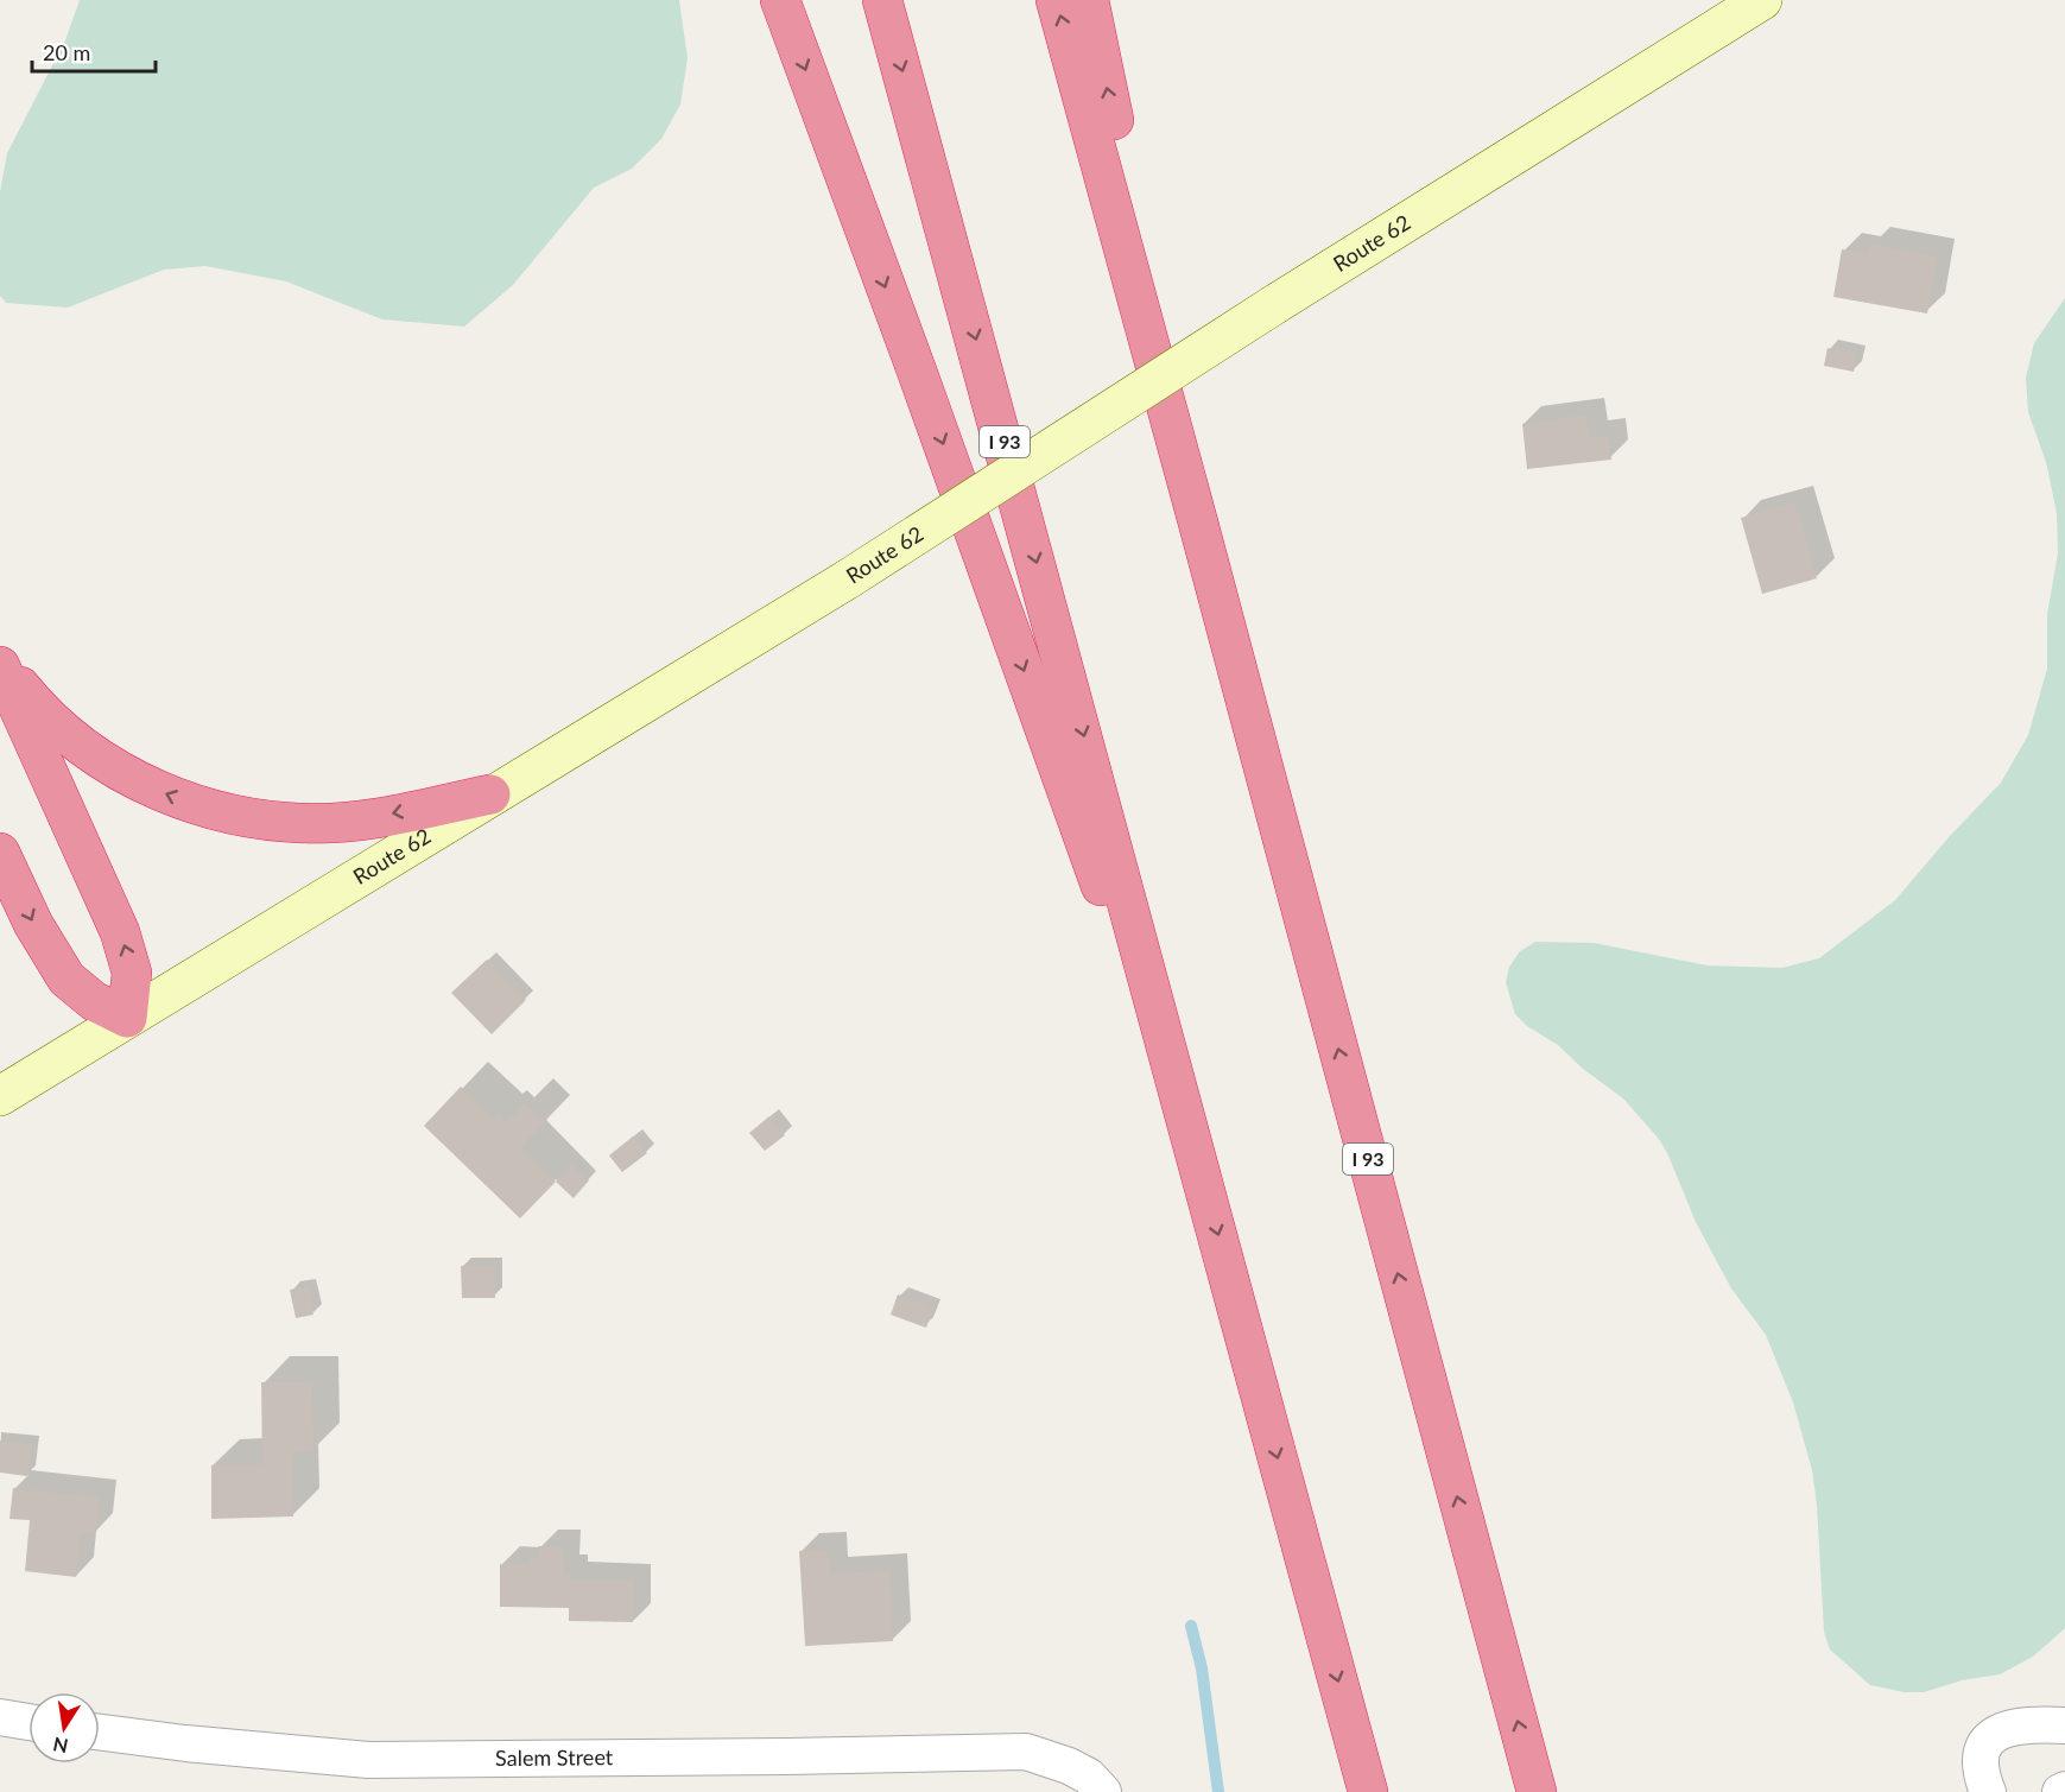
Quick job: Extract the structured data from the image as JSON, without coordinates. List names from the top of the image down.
{
  "streets": {
    "highway": ["I 93"],
    "main road": ["Route 62"],
    "street": ["Salem Street"]
  },
  "scale_bar": "20 m",
  "north": "bottom"
}
